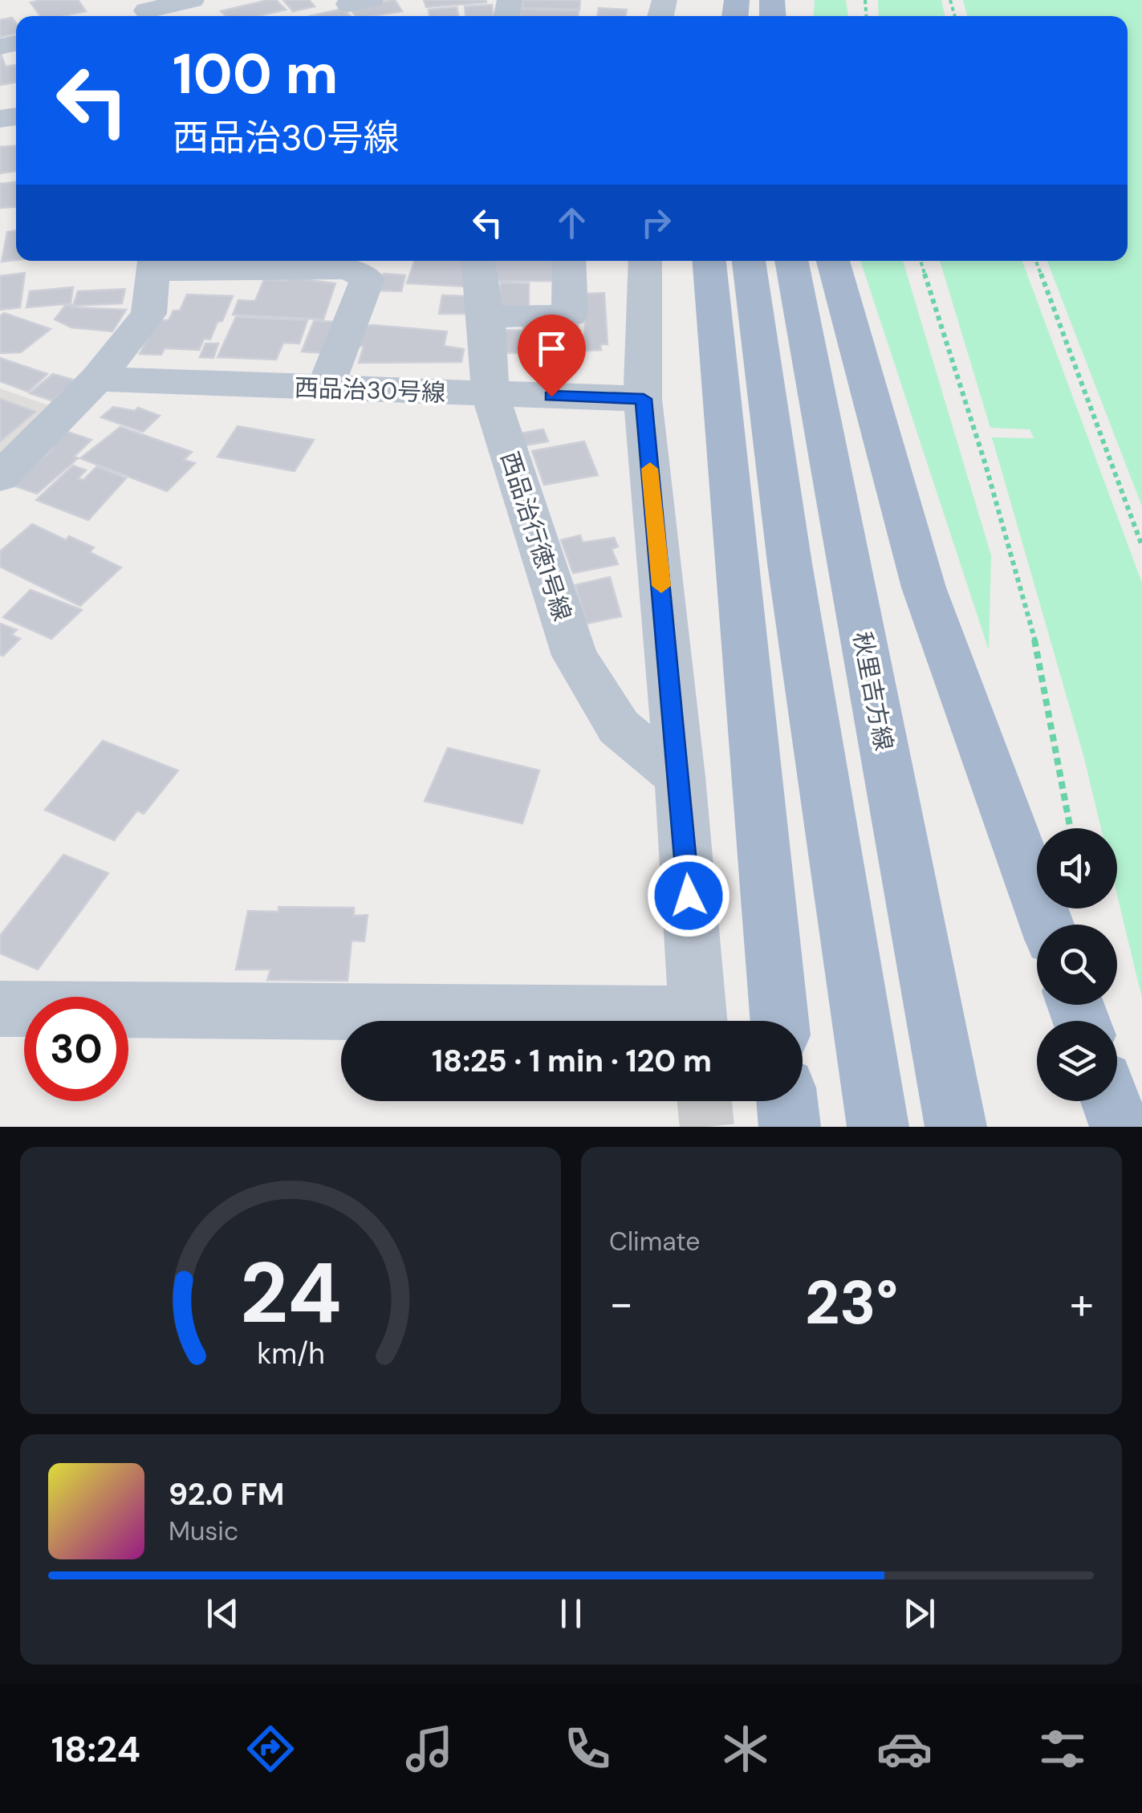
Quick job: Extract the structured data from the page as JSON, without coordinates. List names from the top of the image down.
{
  "streets": {
    "main road": ["秋里吉方線"],
    "street": ["西品治30号線", "西品治行徳1号線"]
  },
  "crossings": [
    ["西品治30号線", "西品治行徳1号線"]
  ],
  "page": {
    "turn": ["100 m", "西品治30号線"],
    "limit": "30",
    "trip": "18:25 · 1 min · 120 m",
    "tile": "Climate",
    "heat": ["−", "23°", "+"],
    "song": ["92.0 FM", "Music"],
    "tabs": "18:24",
    "gauge": ["24", "km/h"]
  }
}
